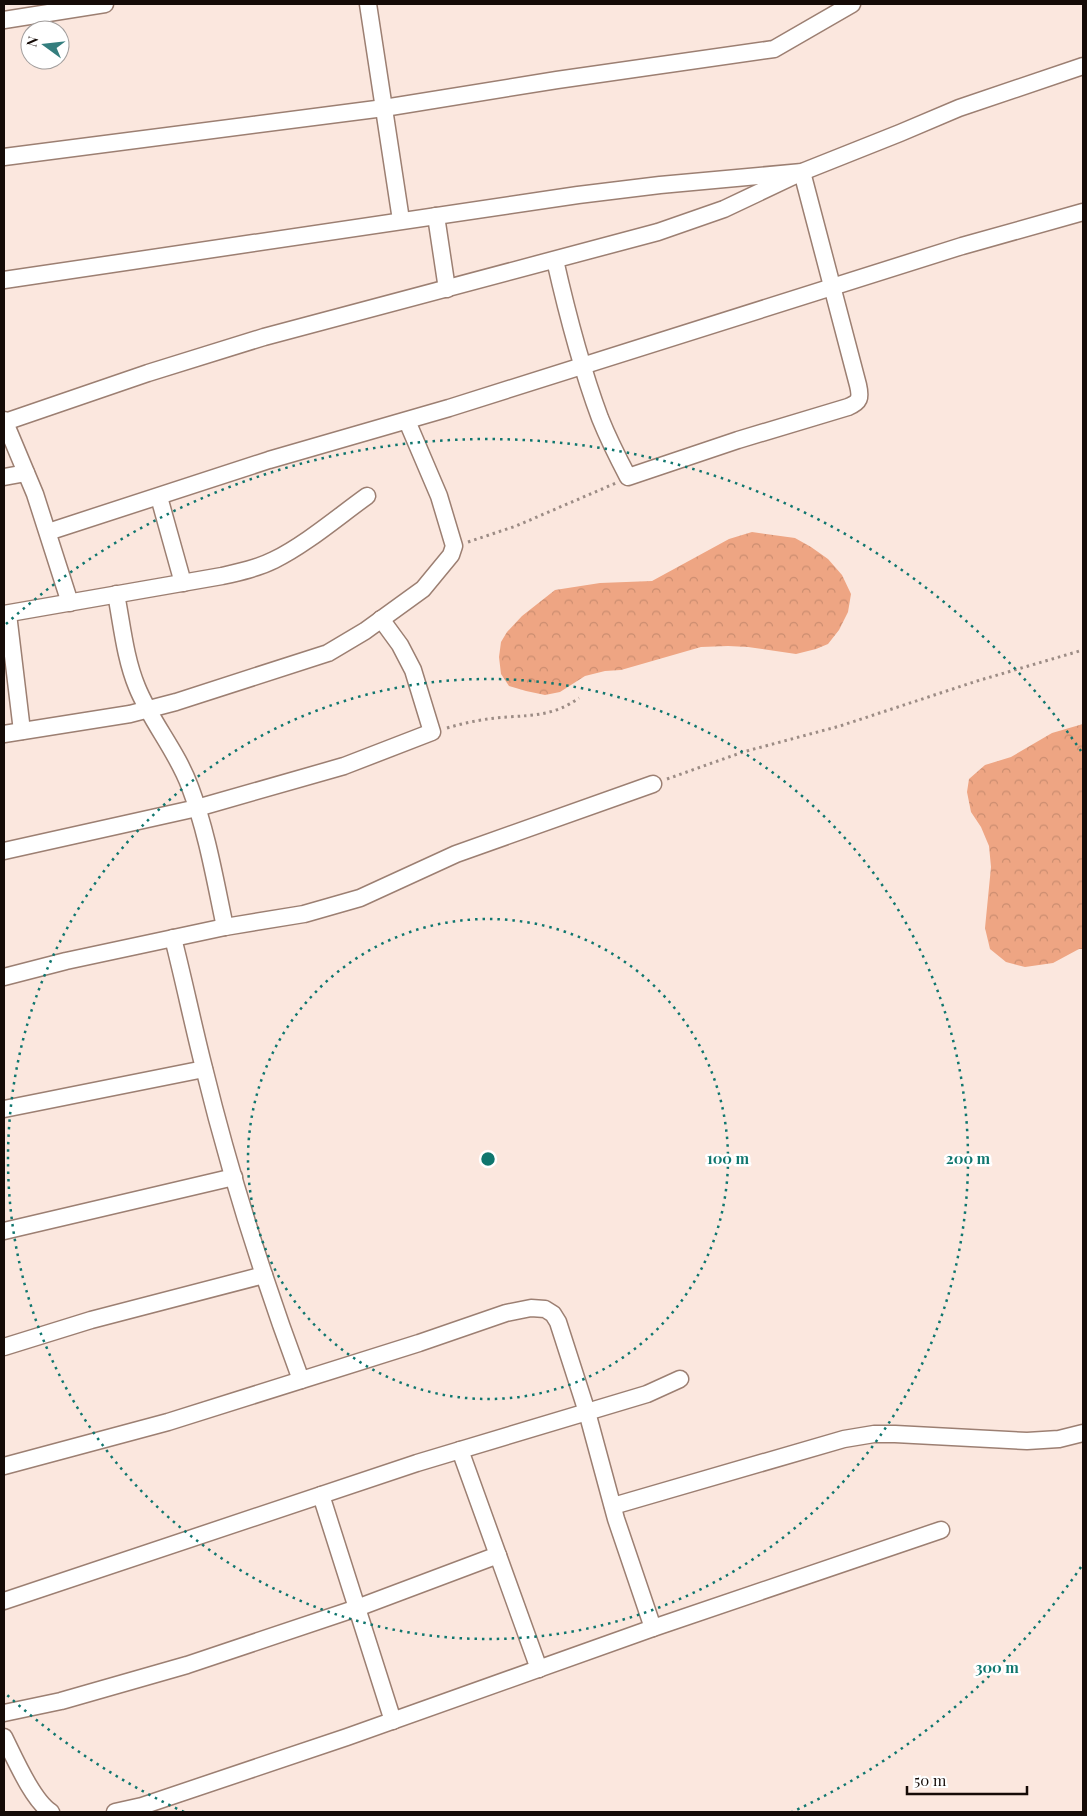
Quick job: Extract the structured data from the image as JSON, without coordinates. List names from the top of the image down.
{
  "scale_bar": "50 m",
  "north": "left",
  "rings": ["100 m", "200 m", "300 m"]
}
